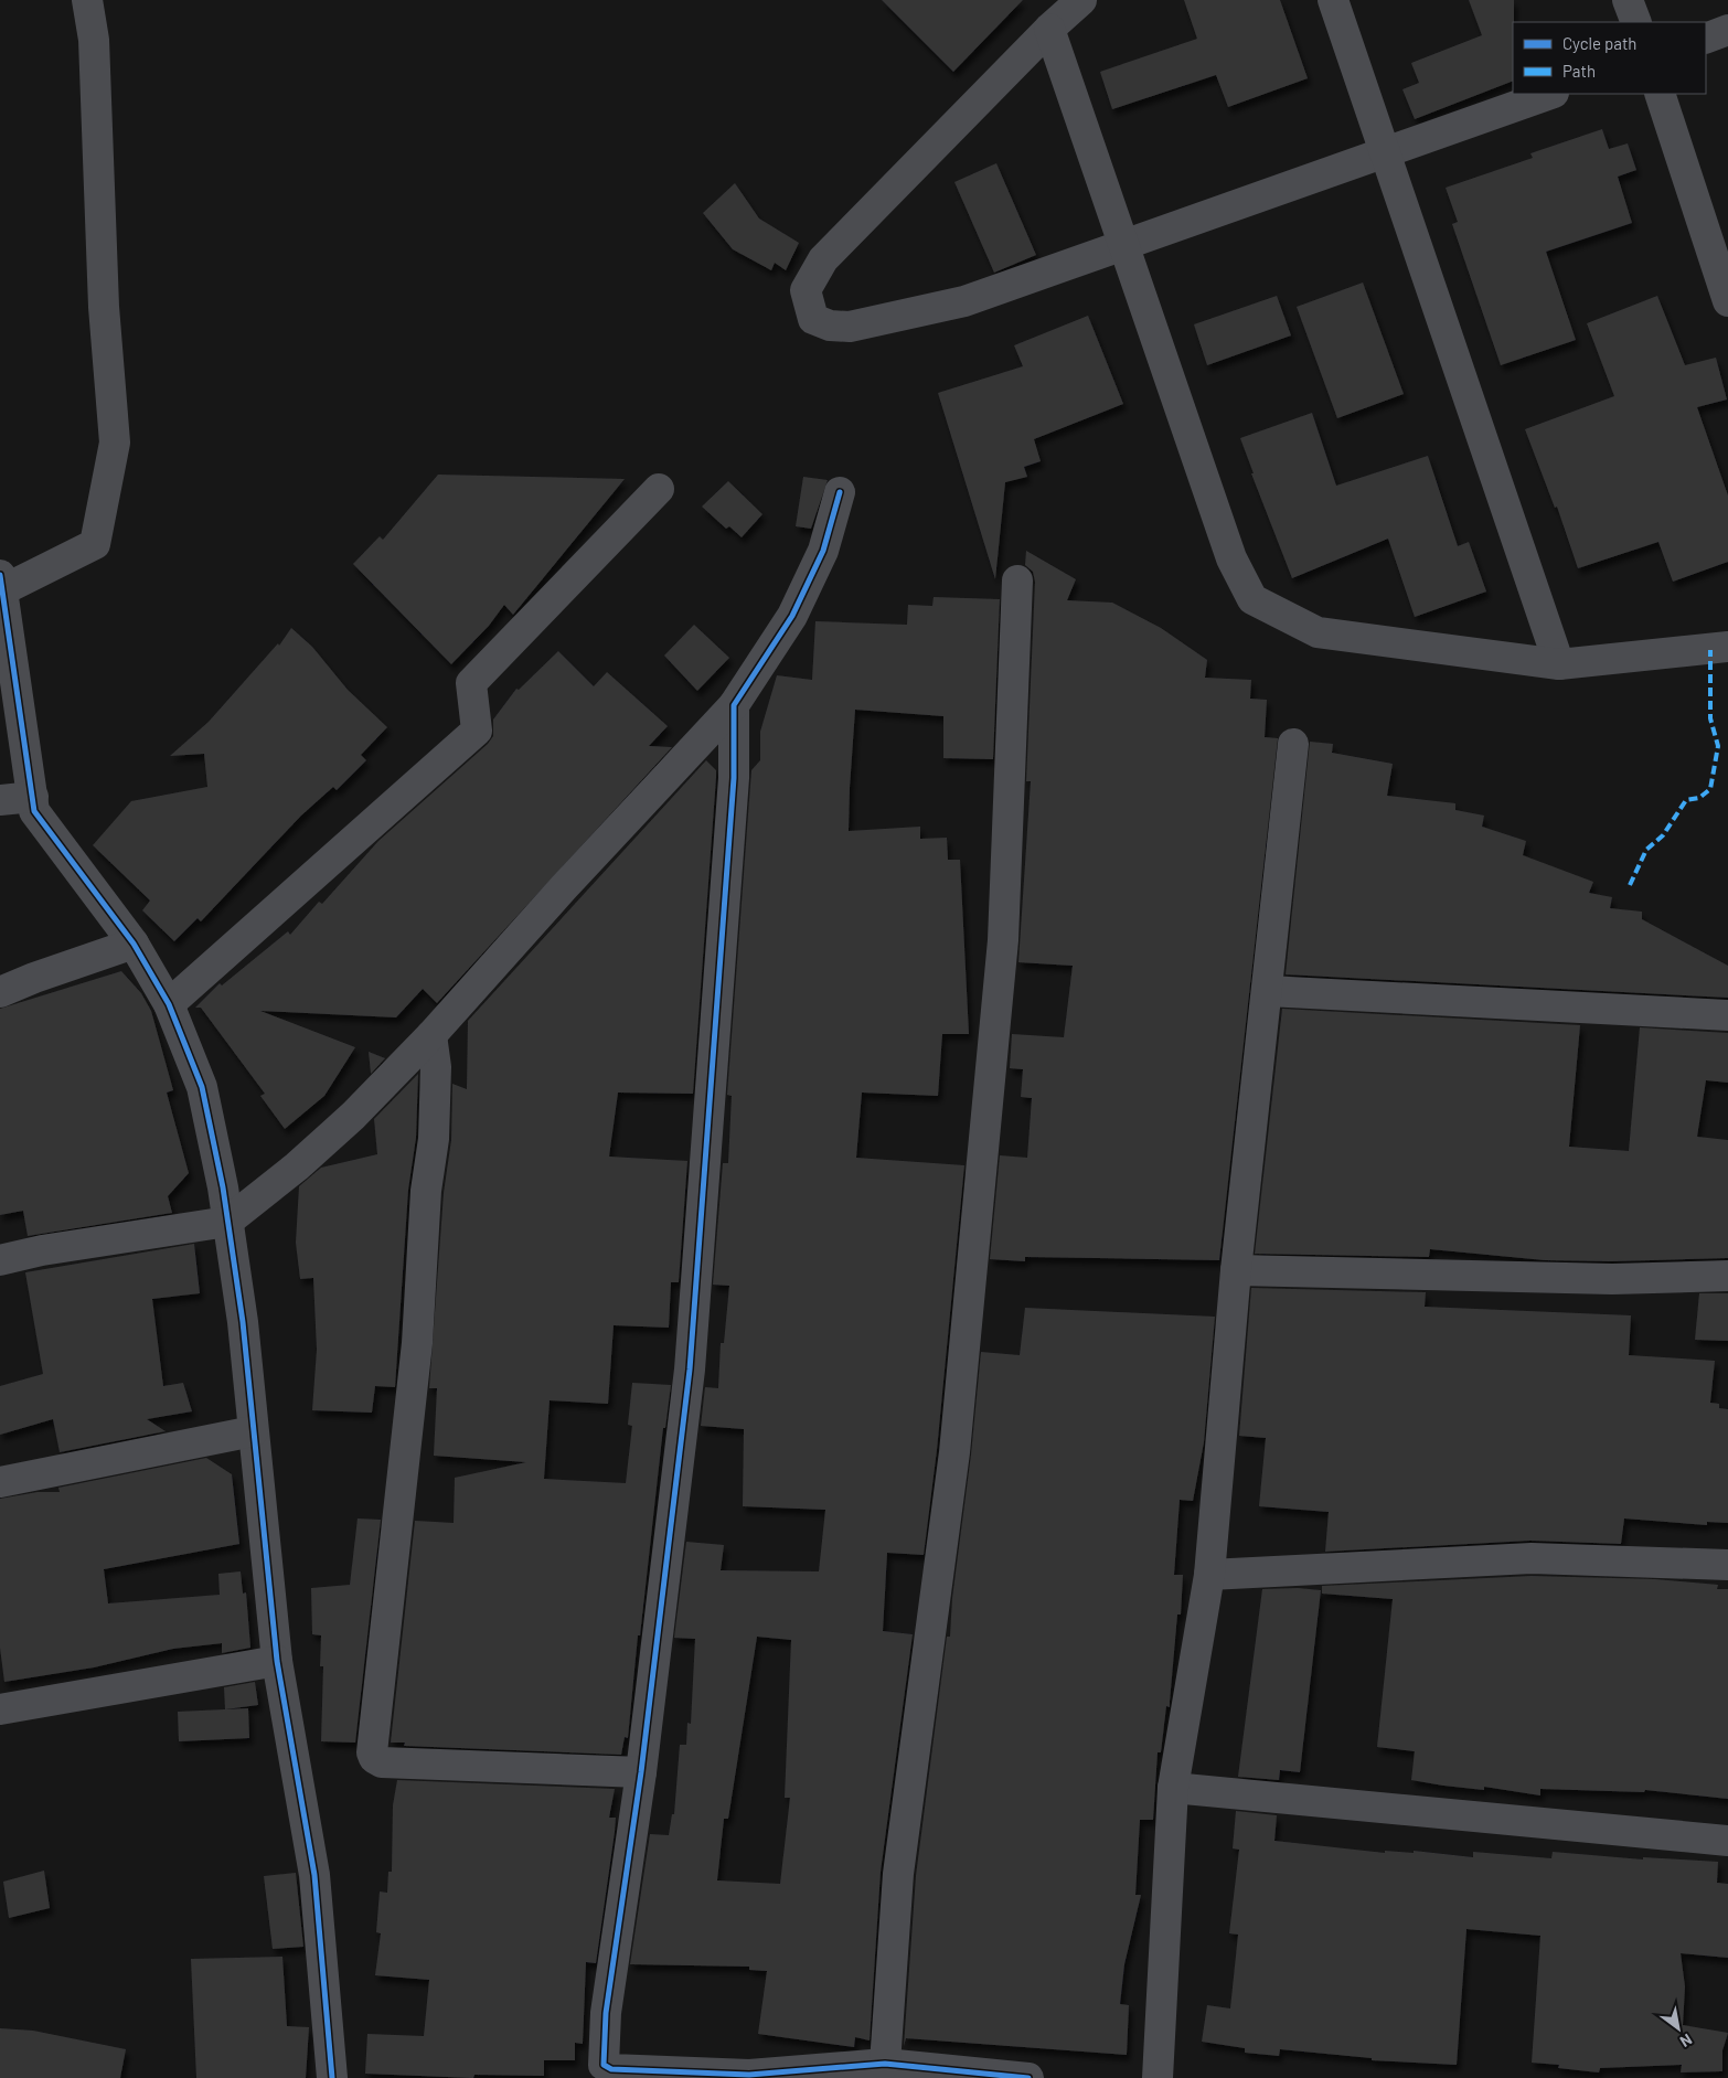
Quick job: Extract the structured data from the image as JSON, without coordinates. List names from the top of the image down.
{
  "legend": ["Cycle path", "Path"],
  "north": "bottom right"
}
